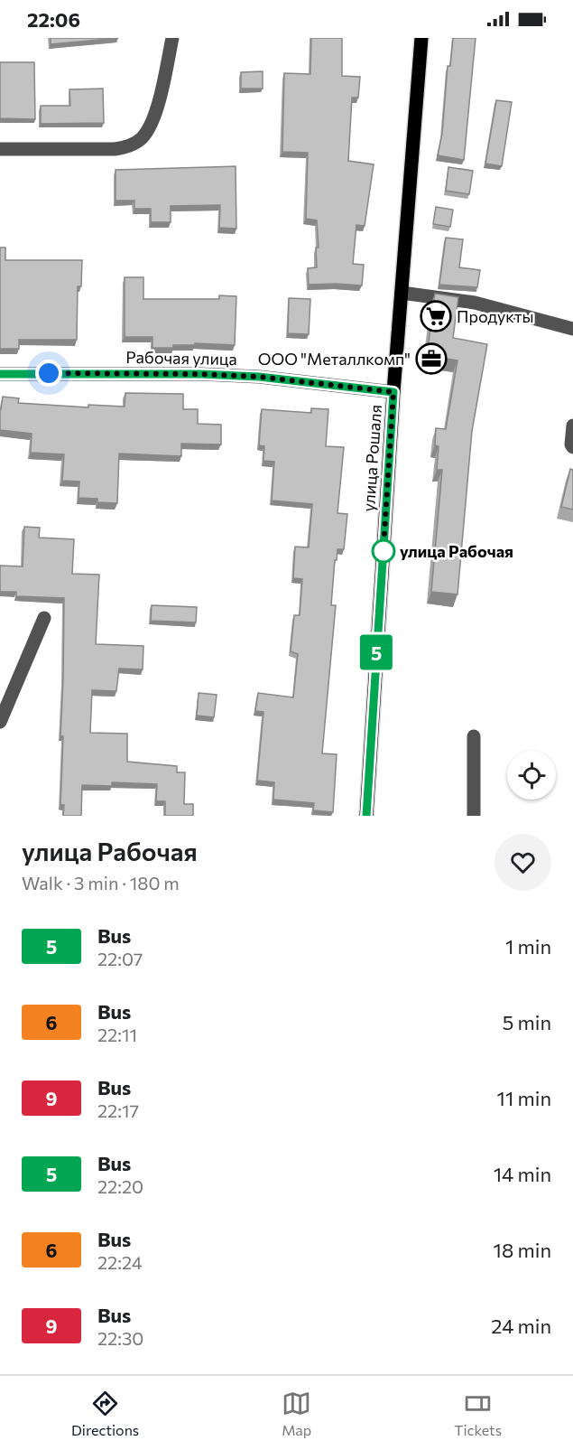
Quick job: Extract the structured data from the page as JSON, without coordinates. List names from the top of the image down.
{
  "streets": {
    "main road": ["улица Рошаля"],
    "street": ["Рабочая улица"]
  },
  "crossings": [
    ["Рабочая улица", "улица Рошаля"]
  ],
  "places": {
    "supermarket": ["Продукты"],
    "office": ["ООО \"Металлкомп\""],
    "other": ["улица Рабочая"]
  },
  "lines": ["bus line 5"],
  "page": {
    "status": "22:06",
    "on_map": "5",
    "heading": ["улица Рабочая", "Walk · 3 min · 180 m"],
    "list": [
      {
        "mark": "5",
        "name": "Bus",
        "note": "22:07",
        "value": "1 min"
      },
      {
        "mark": "6",
        "name": "Bus",
        "note": "22:11",
        "value": "5 min"
      },
      {
        "mark": "9",
        "name": "Bus",
        "note": "22:17",
        "value": "11 min"
      },
      {
        "mark": "5",
        "name": "Bus",
        "note": "22:20",
        "value": "14 min"
      },
      {
        "mark": "6",
        "name": "Bus",
        "note": "22:24",
        "value": "18 min"
      },
      {
        "mark": "9",
        "name": "Bus",
        "note": "22:30",
        "value": "24 min"
      }
    ],
    "tabs": ["Directions", "Map", "Tickets"]
  }
}
